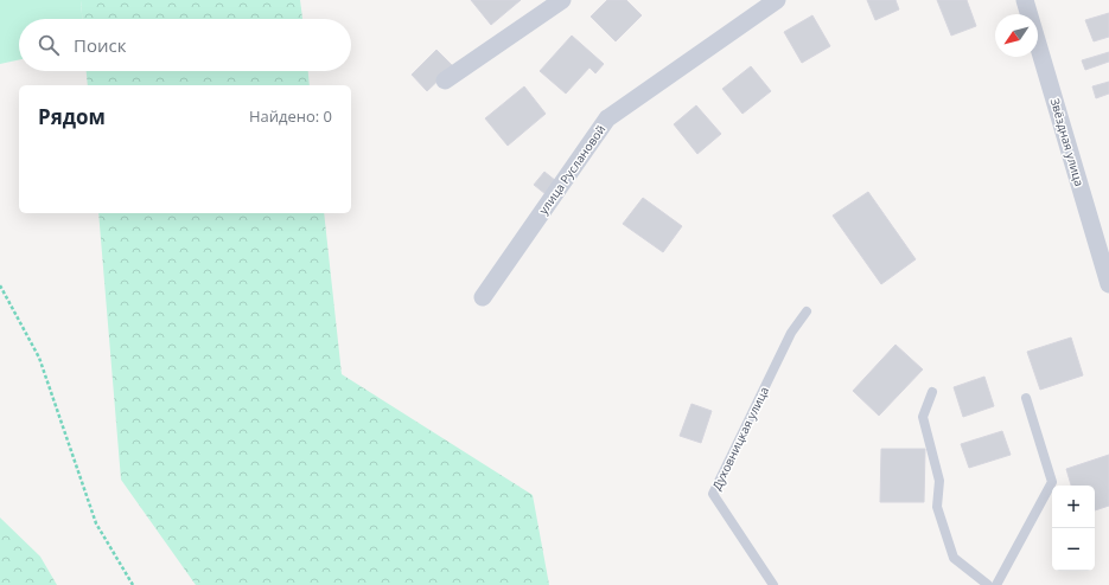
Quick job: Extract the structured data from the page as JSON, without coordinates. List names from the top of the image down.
{
  "streets": {
    "street": ["Звёздная улица", "улица Руслановой"],
    "lane": ["Духовницкая улица"]
  },
  "north": "bottom left",
  "page": {
    "search": "Поиск",
    "heading": ["Рядом", "Найдено: 0"],
    "map_buttons": ["+", "−"]
  }
}
